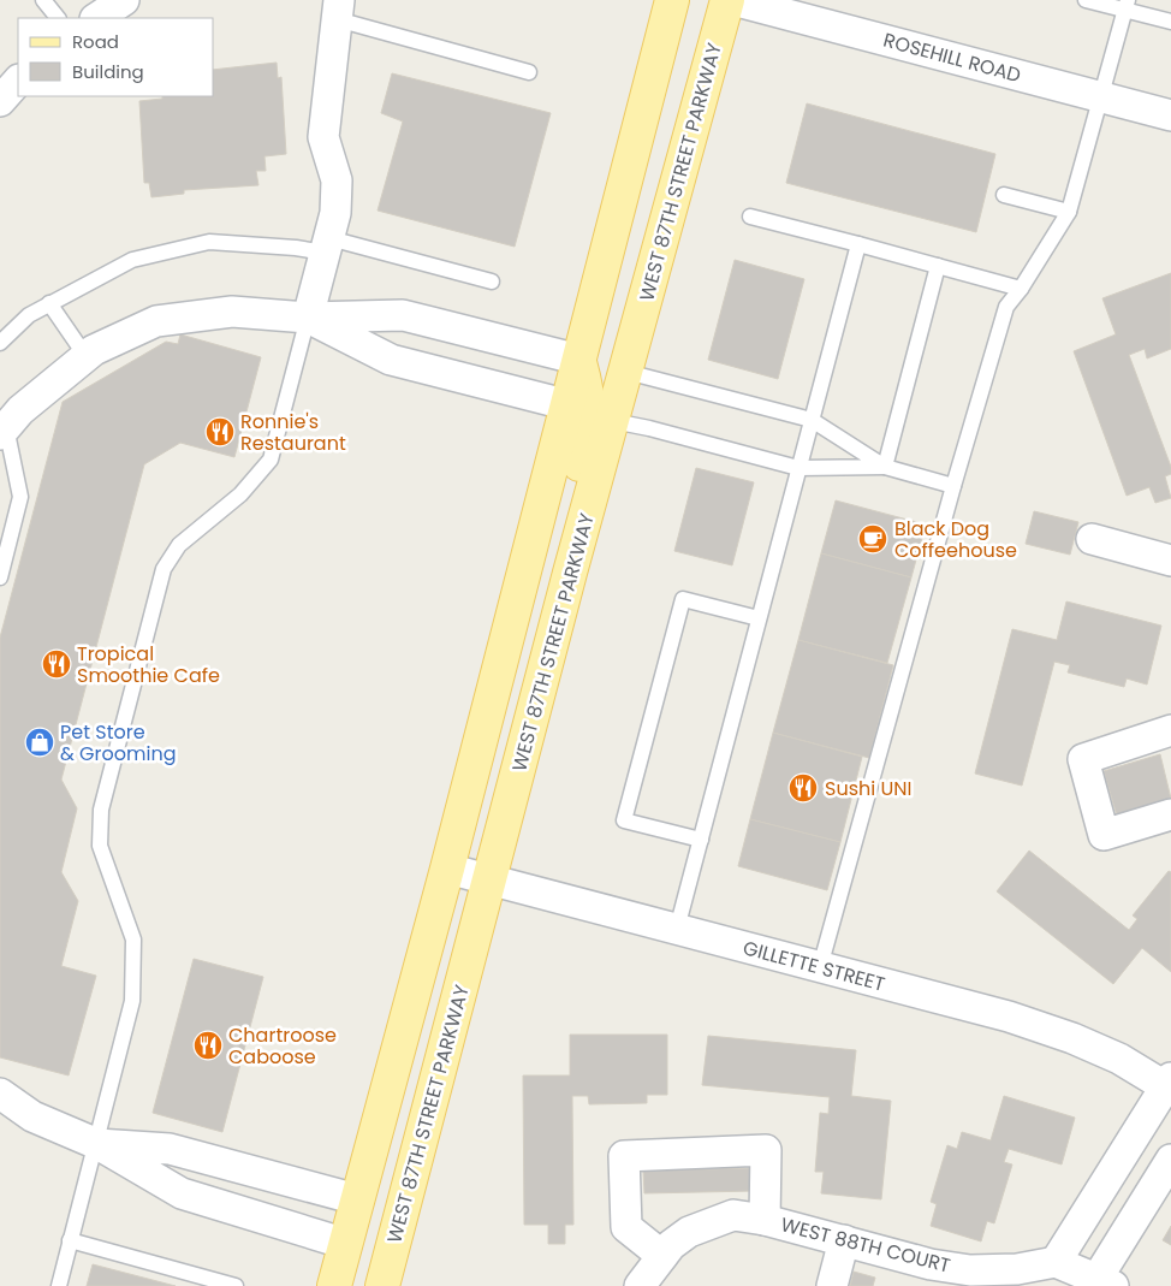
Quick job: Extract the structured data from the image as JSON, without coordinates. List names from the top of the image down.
{
  "streets": {
    "main road": ["WEST 87TH STREET PARKWAY"],
    "street": ["ROSEHILL ROAD", "GILLETTE STREET", "WEST 88TH COURT"]
  },
  "crossings": [
    ["WEST 87TH STREET PARKWAY", "GILLETTE STREET"]
  ],
  "places": {
    "restaurant": [
      "Ronnie's Restaurant",
      "Tropical Smoothie Cafe",
      "Sushi UNI",
      "Chartroose Caboose"
    ],
    "cafe": ["Black Dog Coffeehouse"],
    "shop": ["Pet Store & Grooming"]
  },
  "legend": ["Road", "Building"]
}
